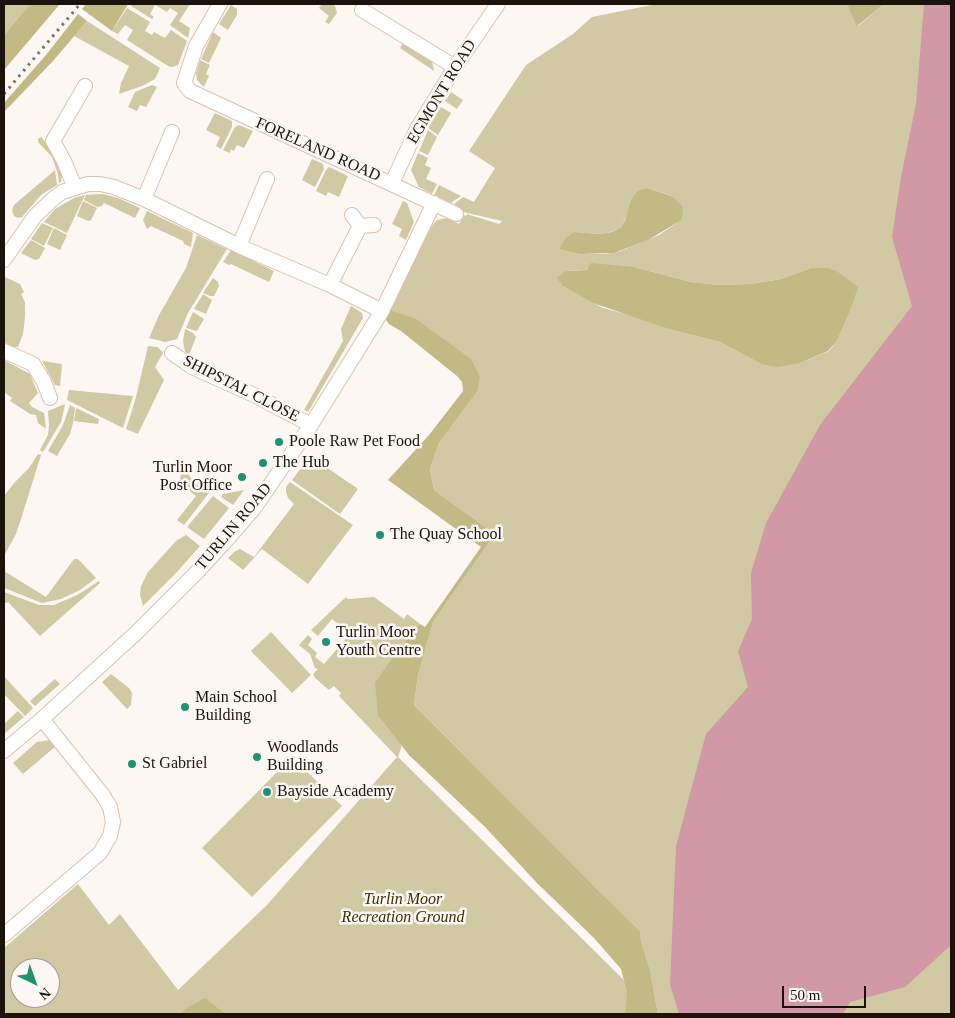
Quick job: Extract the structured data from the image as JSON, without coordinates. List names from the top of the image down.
{
  "streets": {
    "street": [
      "EGMONT ROAD",
      "FORELAND ROAD",
      "SHIPSTAL CLOSE",
      "TURLIN ROAD"
    ]
  },
  "crossings": [
    ["EGMONT ROAD", "FORELAND ROAD"],
    ["FORELAND ROAD", "TURLIN ROAD"],
    ["SHIPSTAL CLOSE", "TURLIN ROAD"]
  ],
  "parks": ["Turlin Moor Recreation Ground"],
  "places": [
    "Poole Raw Pet Food",
    "The Hub",
    "Turlin Moor Post Office",
    "The Quay School",
    "Turlin Moor Youth Centre",
    "Main School Building",
    "Woodlands Building",
    "St Gabriel",
    "Bayside Academy"
  ],
  "scale_bar": "50 m",
  "north": "bottom right"
}
